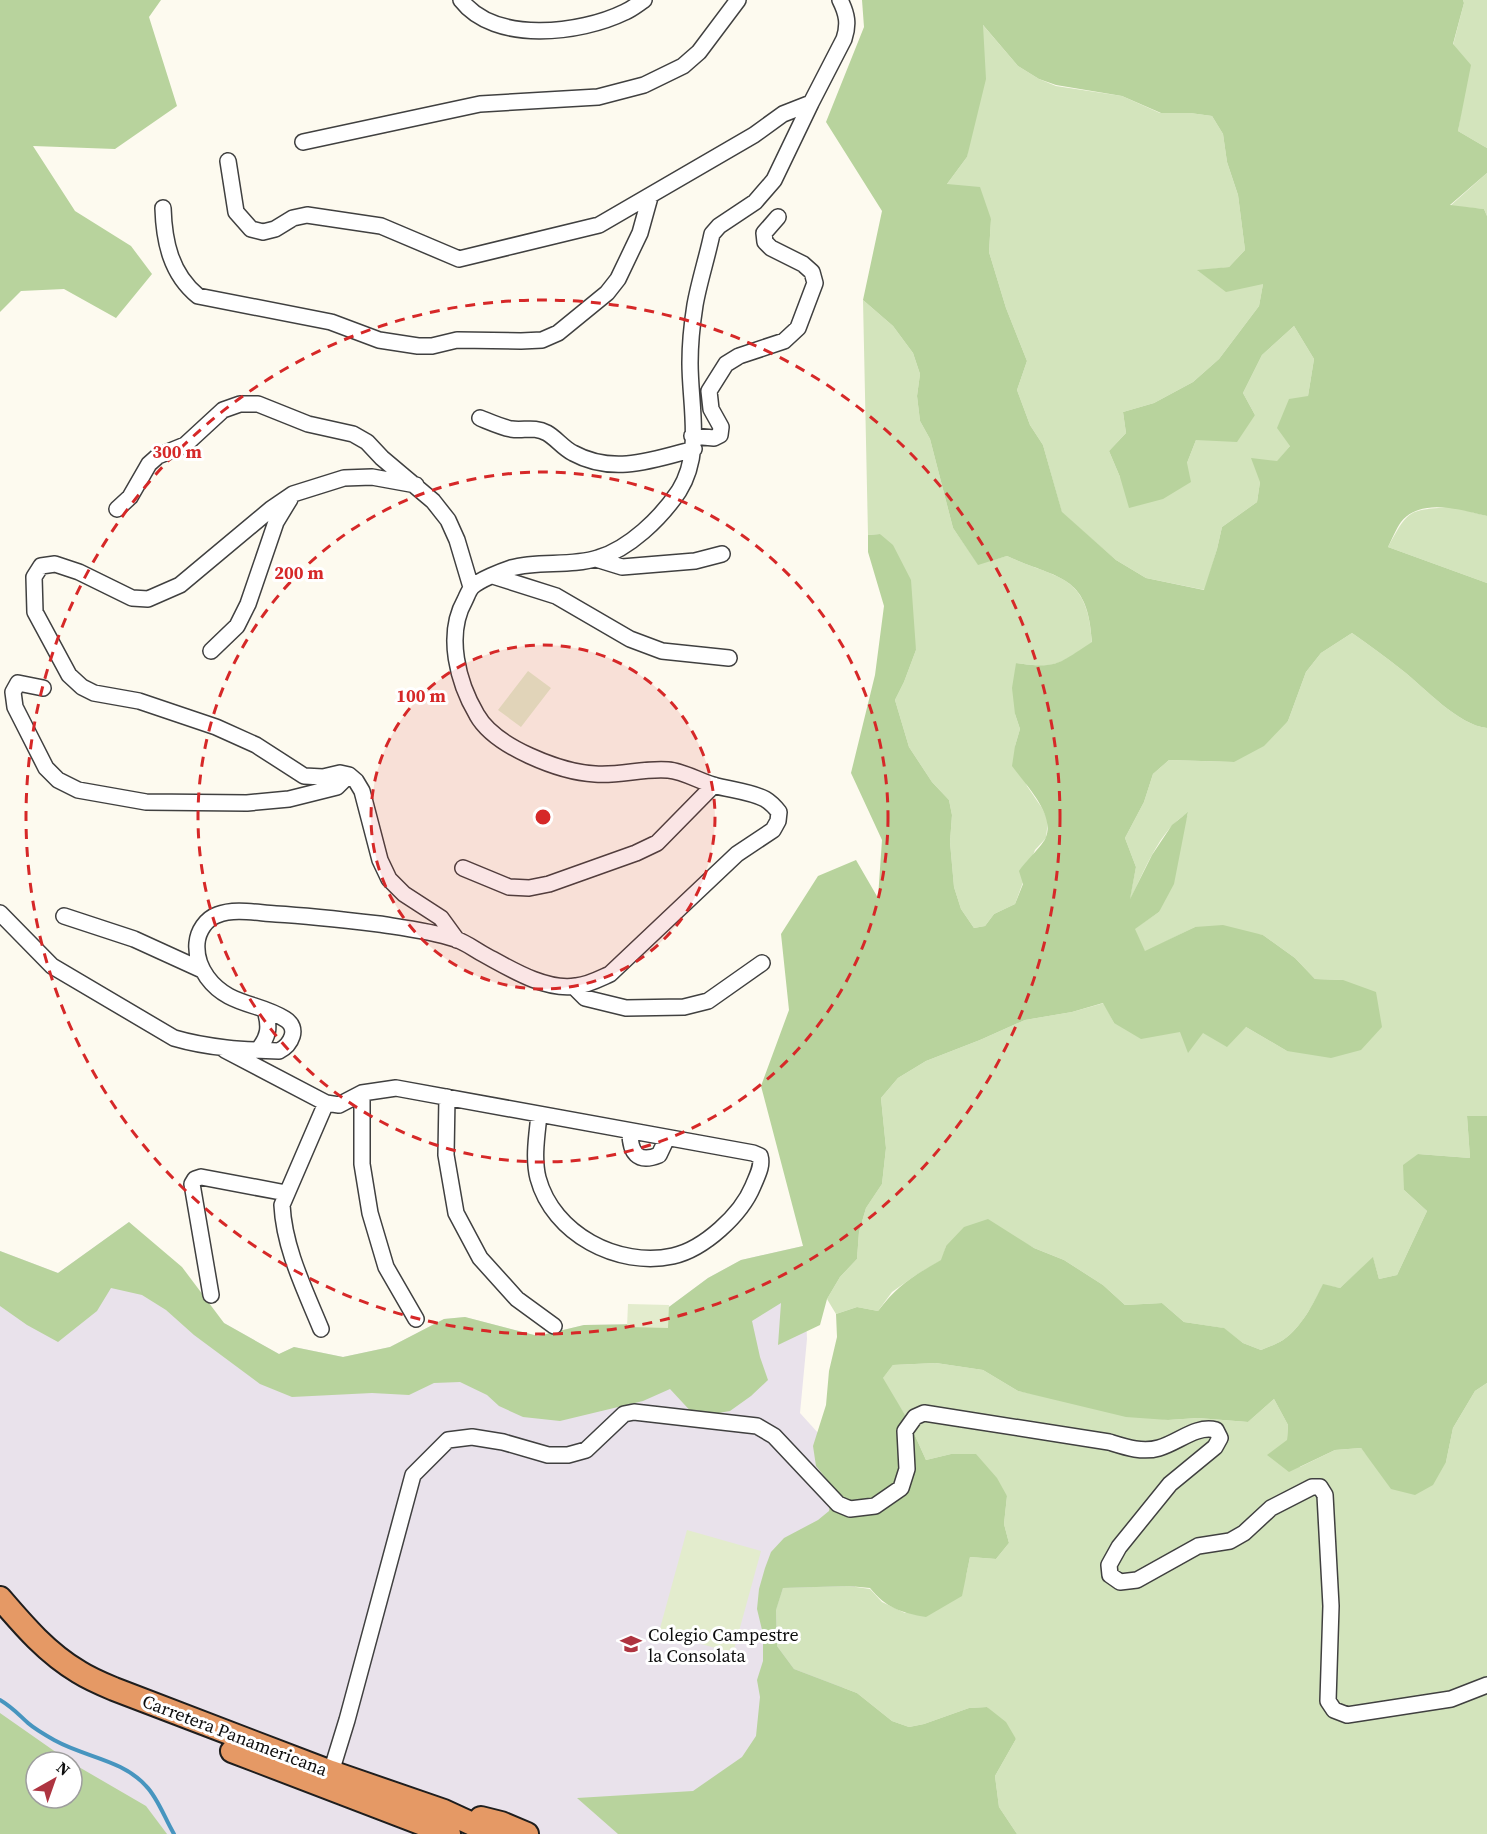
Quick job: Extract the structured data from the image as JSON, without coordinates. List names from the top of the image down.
{
  "streets": {
    "highway": ["Carretera Panamericana"]
  },
  "places": {
    "school or university": ["Colegio Campestre la Consolata"]
  },
  "north": "top right",
  "rings": ["300 m", "200 m", "100 m"]
}
